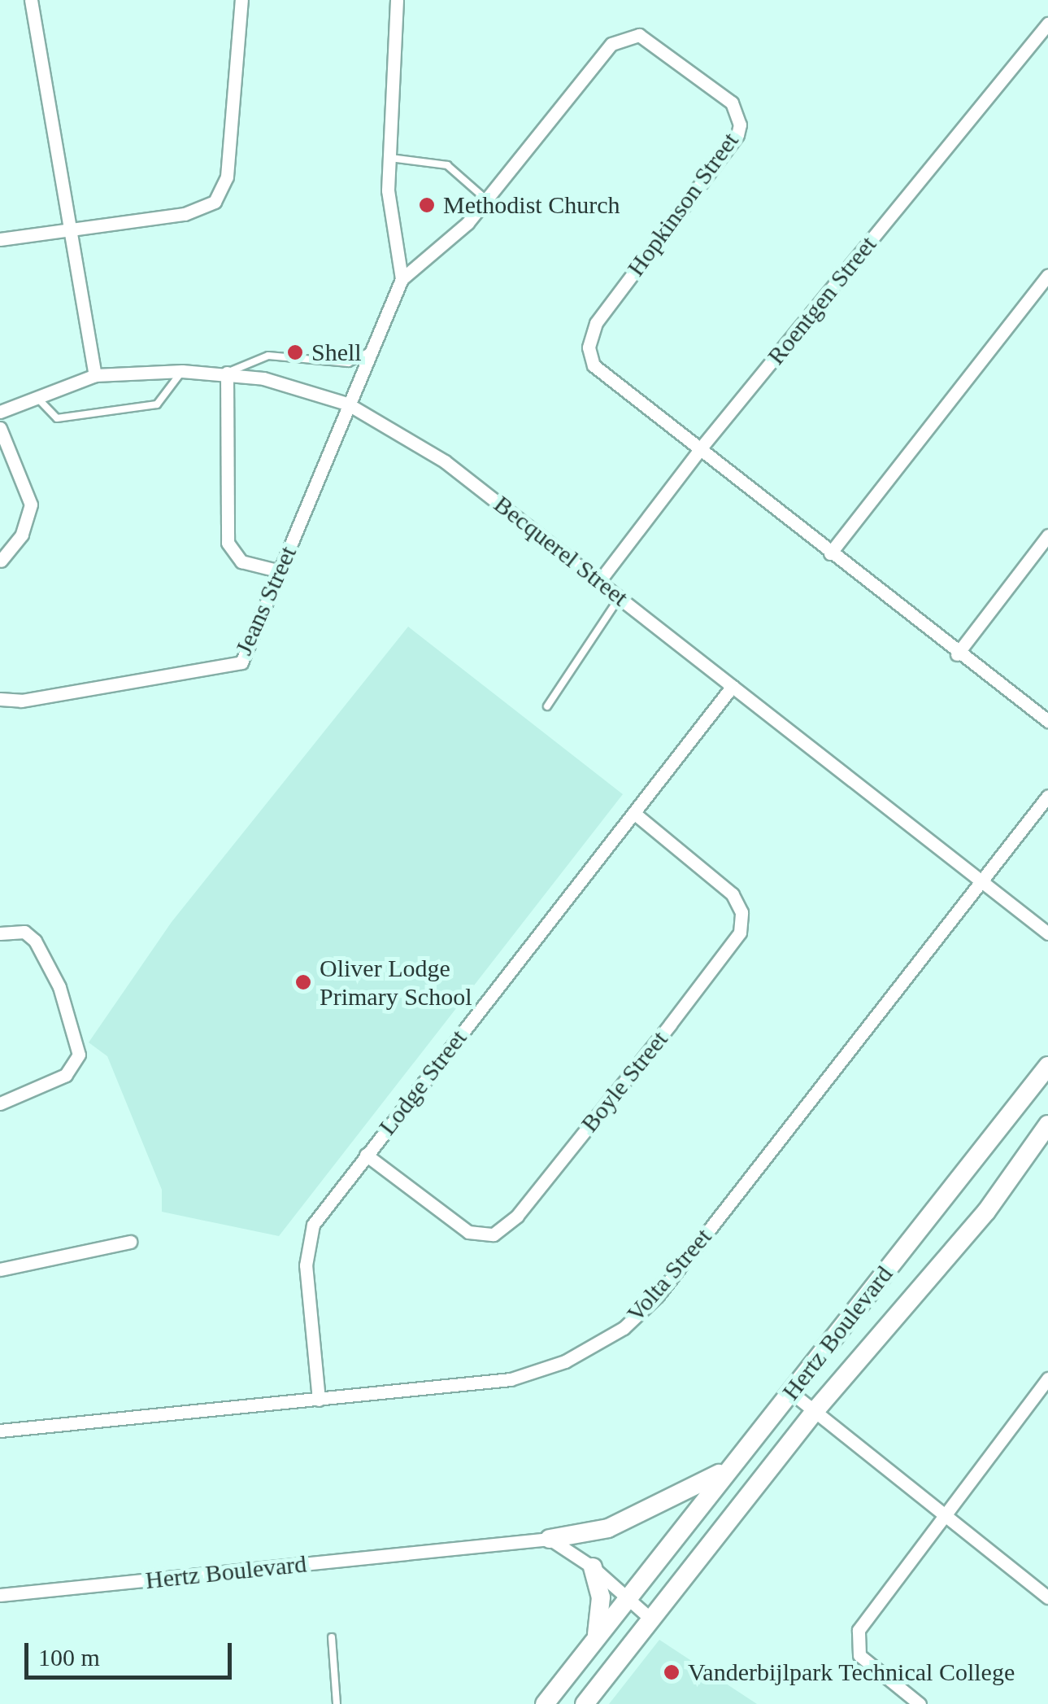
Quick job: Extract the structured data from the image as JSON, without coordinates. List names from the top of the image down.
{
  "streets": {
    "street": [
      "Hopkinson Street",
      "Roentgen Street",
      "Becquerel Street",
      "Jeans Street",
      "Boyle Street",
      "Lodge Street",
      "Volta Street",
      "Hertz Boulevard"
    ]
  },
  "crossings": [
    ["Hopkinson Street", "Roentgen Street"],
    ["Hopkinson Street", "Becquerel Street"],
    ["Hopkinson Street", "Jeans Street"],
    ["Roentgen Street", "Becquerel Street"],
    ["Becquerel Street", "Jeans Street"],
    ["Becquerel Street", "Lodge Street"],
    ["Becquerel Street", "Volta Street"],
    ["Boyle Street", "Lodge Street"],
    ["Lodge Street", "Volta Street"]
  ],
  "places": [
    "Methodist Church",
    "Shell",
    "Oliver Lodge Primary School",
    "Vanderbijlpark Technical College"
  ],
  "scale_bar": "100 m"
}
